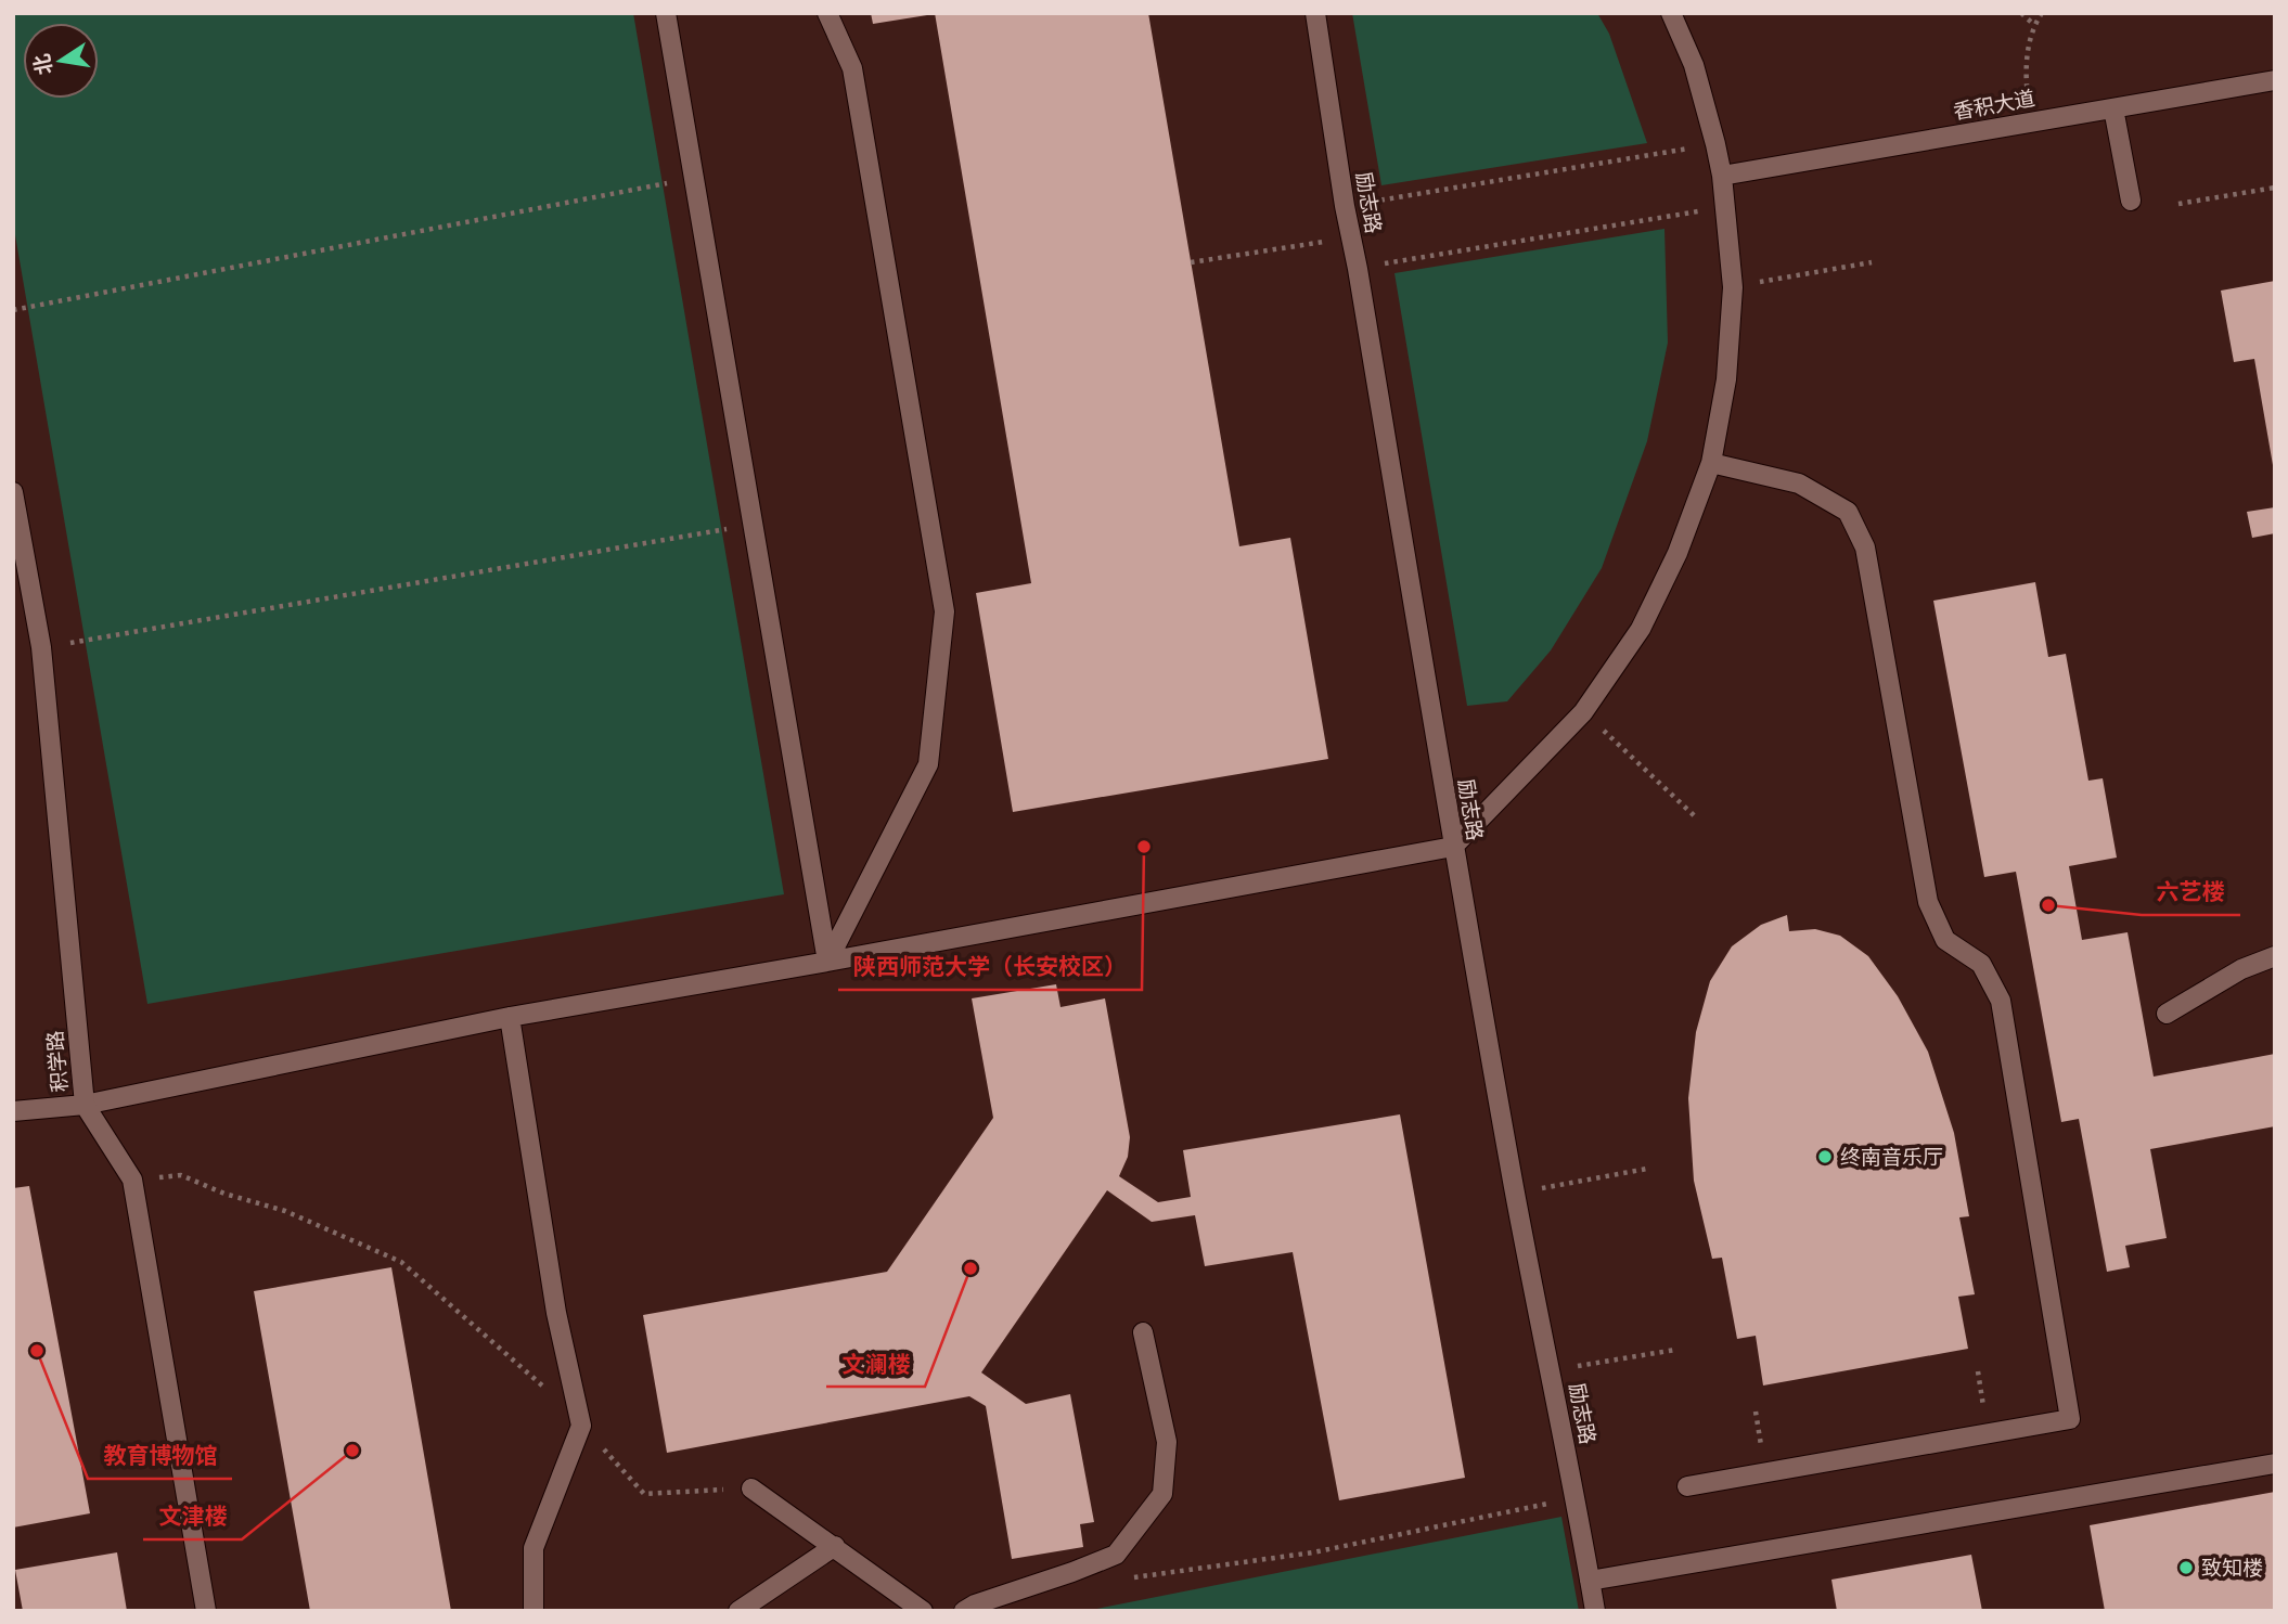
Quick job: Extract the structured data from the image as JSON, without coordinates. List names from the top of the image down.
{
  "streets": {
    "street": ["香积大道", "励志路", "积学路"]
  },
  "places": [
    "陕西师范大学（长安校区）",
    "六艺楼",
    "终南音乐厅",
    "文澜楼",
    "教育博物馆",
    "文津楼",
    "致知楼"
  ],
  "north": "left"
}
